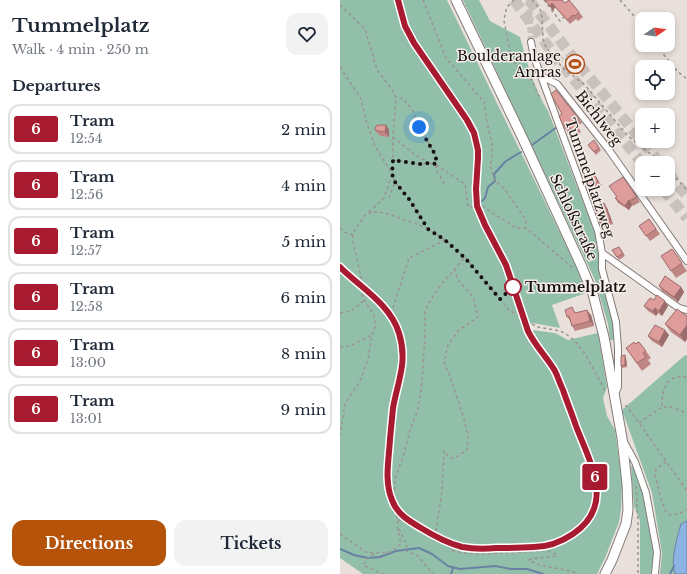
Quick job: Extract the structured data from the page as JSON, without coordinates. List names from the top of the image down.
{
  "streets": {
    "main road": ["Schloßstraße"],
    "street": ["Bichlweg", "Tummelplatzweg"]
  },
  "crossings": [
    ["Bichlweg", "Tummelplatzweg"],
    ["Tummelplatzweg", "Schloßstraße"]
  ],
  "places": {
    "sports": ["Boulderanlage Amras"],
    "other": ["Tummelplatz"]
  },
  "lines": ["tram line 6"],
  "north": "right",
  "page": {
    "heading": [
      ["Tummelplatz", "Walk · 4 min · 250 m"],
      "Departures"
    ],
    "on_map": "6",
    "map_buttons": ["+", "−"],
    "list": [
      {
        "mark": "6",
        "name": "Tram",
        "note": "12:54",
        "value": "2 min"
      },
      {
        "mark": "6",
        "name": "Tram",
        "note": "12:56",
        "value": "4 min"
      },
      {
        "mark": "6",
        "name": "Tram",
        "note": "12:57",
        "value": "5 min"
      },
      {
        "mark": "6",
        "name": "Tram",
        "note": "12:58",
        "value": "6 min"
      },
      {
        "mark": "6",
        "name": "Tram",
        "note": "13:00",
        "value": "8 min"
      },
      {
        "mark": "6",
        "name": "Tram",
        "note": "13:01",
        "value": "9 min"
      }
    ],
    "buttons": ["Directions", "Tickets"]
  }
}
